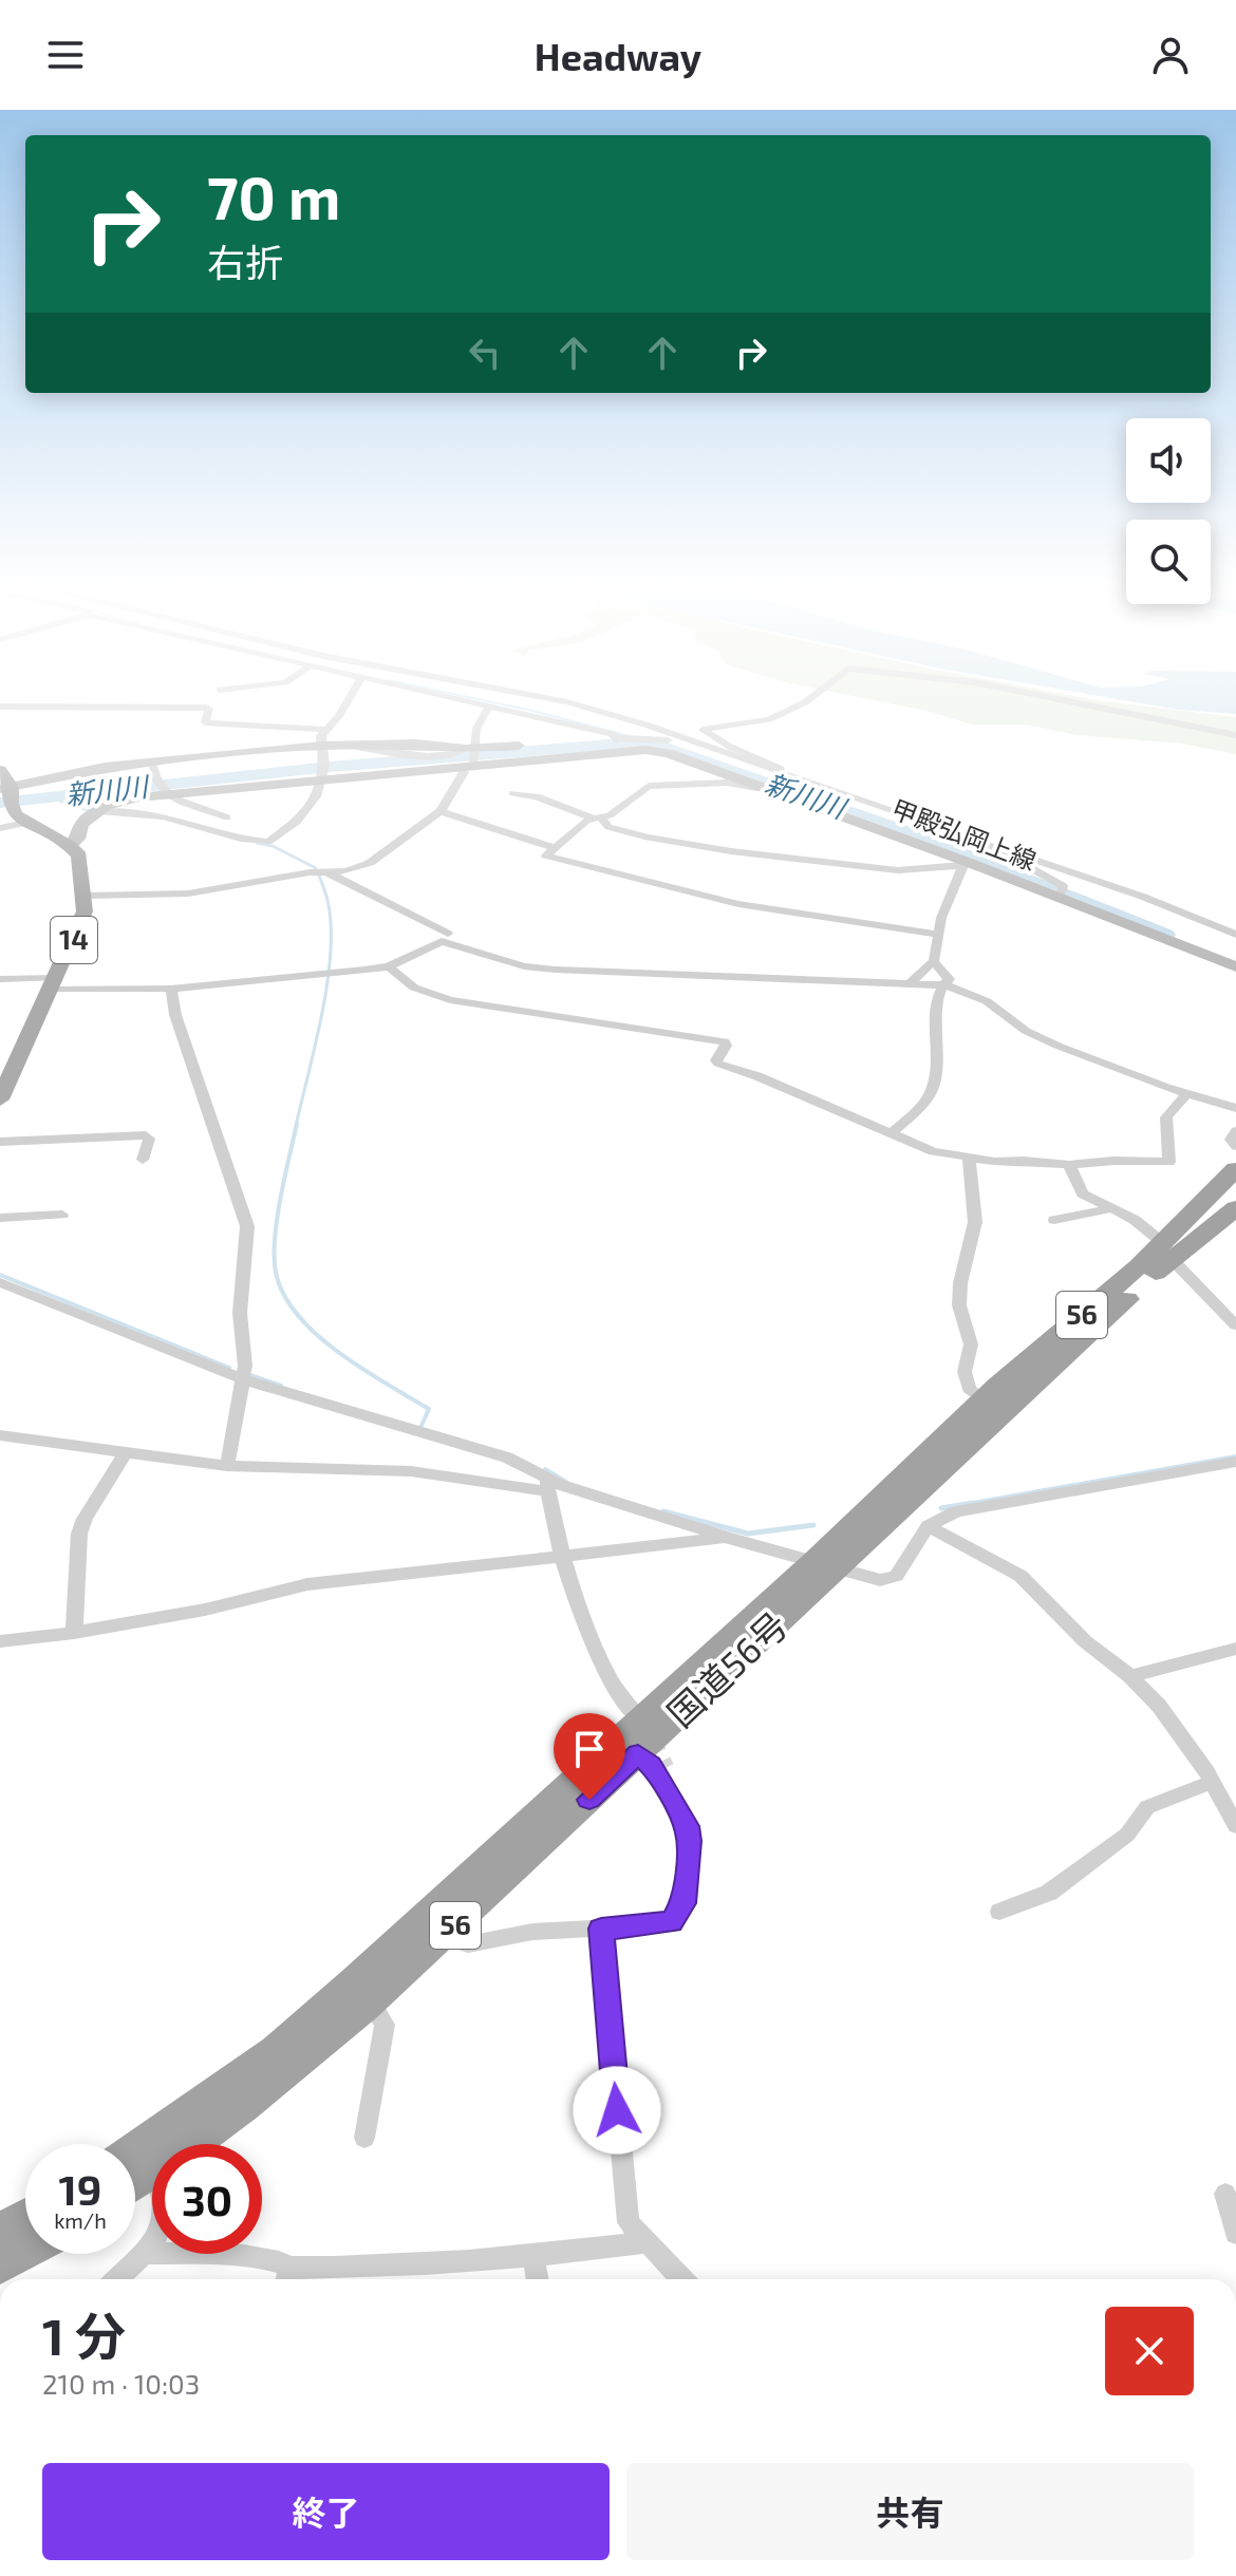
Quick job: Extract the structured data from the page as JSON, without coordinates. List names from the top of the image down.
{
  "streets": {
    "highway": ["56", "国道56号"],
    "main road": ["甲殿弘岡上線", "14"]
  },
  "crossings": [
    ["56", "国道56号"]
  ],
  "water": ["新川川"],
  "page": {
    "header": "Headway",
    "turn": ["70 m", "右折"],
    "speed": "19 km/h",
    "limit": "30",
    "heading": ["1 分", "210 m · 10:03"],
    "buttons": ["終了", "共有"]
  }
}
